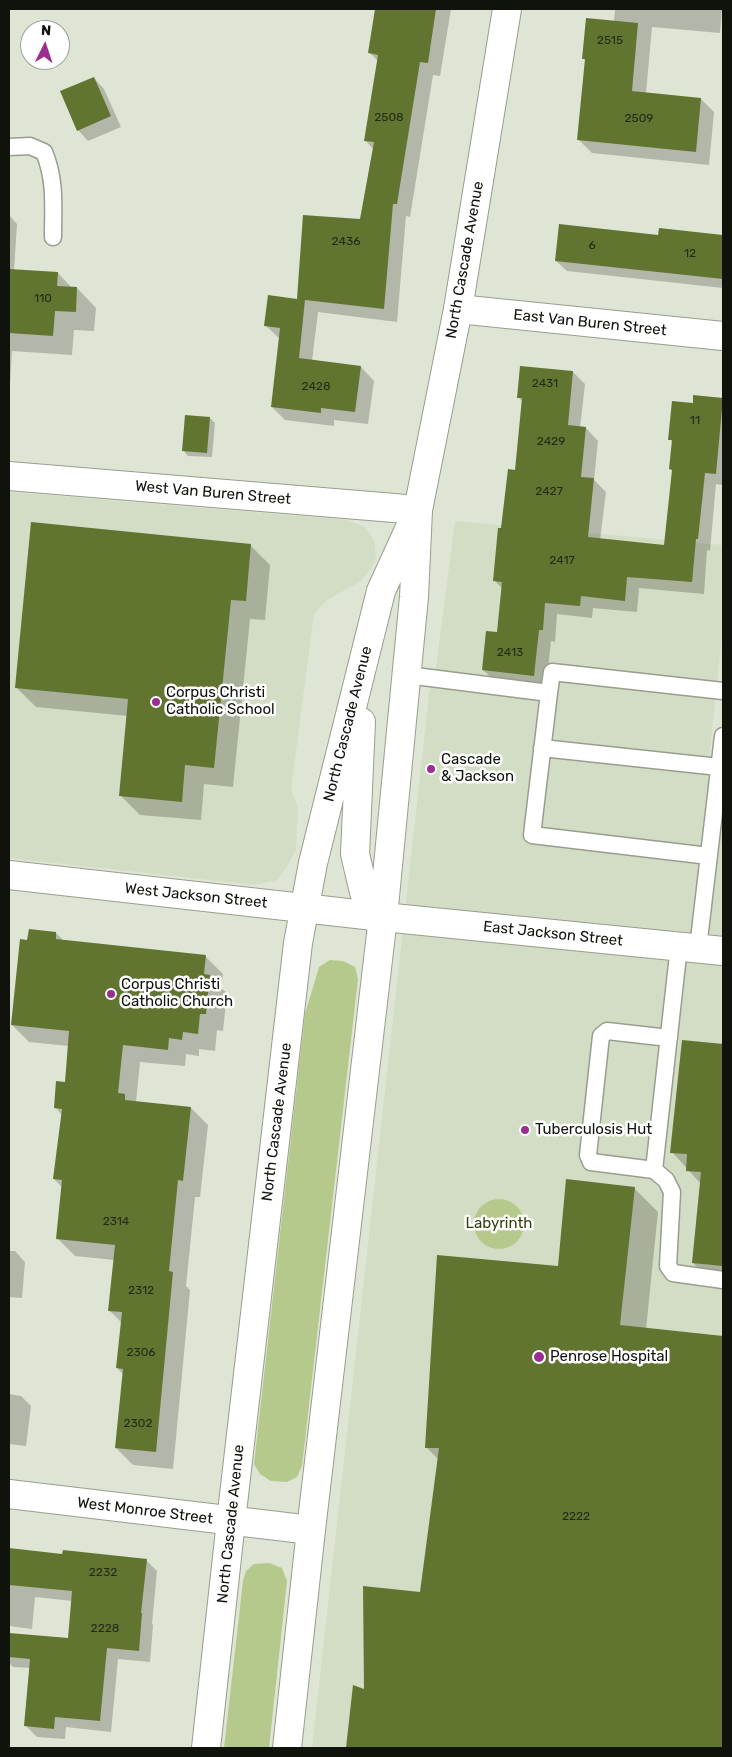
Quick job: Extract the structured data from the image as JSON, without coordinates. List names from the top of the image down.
{
  "streets": {
    "main road": [
      "North Cascade Avenue",
      "East Van Buren Street",
      "West Van Buren Street",
      "West Jackson Street",
      "East Jackson Street",
      "West Monroe Street"
    ]
  },
  "crossings": [
    ["North Cascade Avenue", "East Van Buren Street"],
    ["North Cascade Avenue", "West Van Buren Street"],
    ["North Cascade Avenue", "West Jackson Street"],
    ["North Cascade Avenue", "East Jackson Street"],
    ["North Cascade Avenue", "West Monroe Street"],
    ["West Jackson Street", "East Jackson Street"]
  ],
  "parks": ["Labyrinth"],
  "places": [
    "Corpus Christi Catholic School",
    "Cascade & Jackson",
    "Corpus Christi Catholic Church",
    "Tuberculosis Hut",
    "Penrose Hospital"
  ],
  "house_numbers": [
    "2515",
    "2508",
    "2509",
    "2436",
    "6",
    "12",
    "110",
    "2431",
    "2428",
    "11",
    "2429",
    "2427",
    "2417",
    "2413",
    "2314",
    "2312",
    "2306",
    "2302",
    "2222",
    "2232",
    "2228"
  ],
  "north": "top"
}
